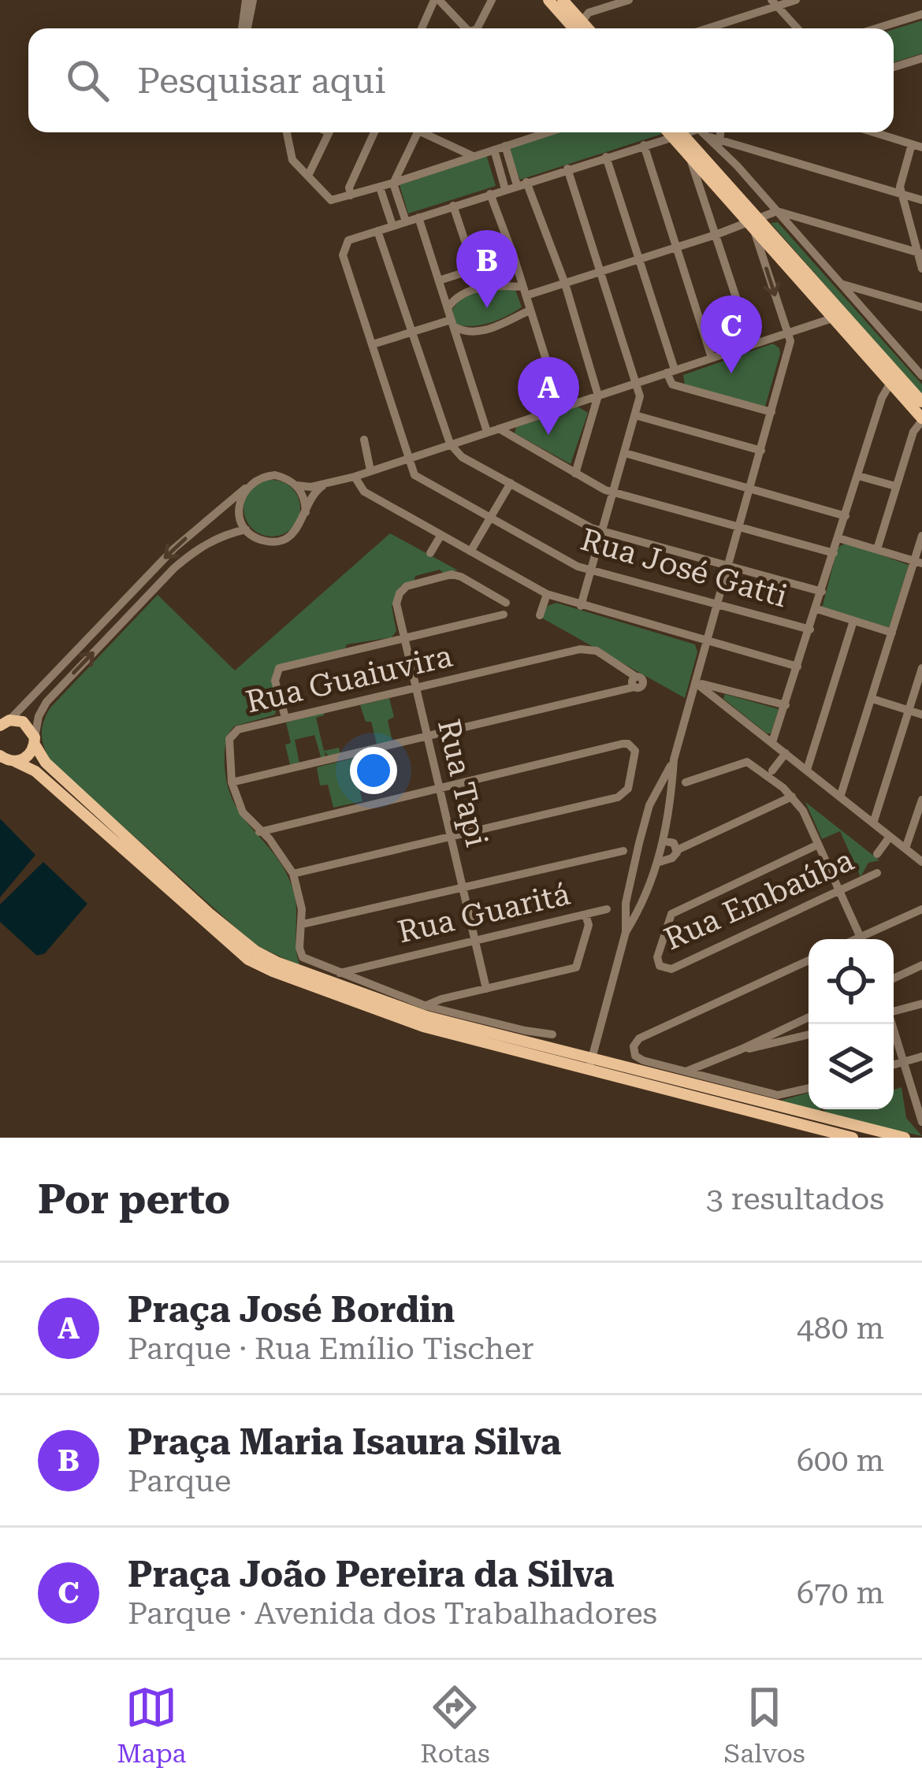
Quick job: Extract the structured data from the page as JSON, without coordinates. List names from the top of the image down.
{
  "streets": {
    "street": [
      "Rua José Gatti",
      "Rua Guaiuvira",
      "Rua Tapi",
      "Rua Embaúba",
      "Rua Guaritá"
    ]
  },
  "crossings": [
    ["Rua Guaiuvira", "Rua Tapi"],
    ["Rua Guaiuvira", "Rua Guaritá"],
    ["Rua Tapi", "Rua Guaritá"]
  ],
  "page": {
    "search": "Pesquisar aqui",
    "pins": ["B", "C", "A"],
    "heading": ["Por perto", "3 resultados"],
    "list": [
      {
        "mark": "A",
        "name": "Praça José Bordin",
        "note": "Parque · Rua Emílio Tischer",
        "value": "480 m"
      },
      {
        "mark": "B",
        "name": "Praça Maria Isaura Silva",
        "note": "Parque",
        "value": "600 m"
      },
      {
        "mark": "C",
        "name": "Praça João Pereira da Silva",
        "note": "Parque · Avenida dos Trabalhadores",
        "value": "670 m"
      }
    ],
    "nav": ["Mapa", "Rotas", "Salvos"]
  }
}
